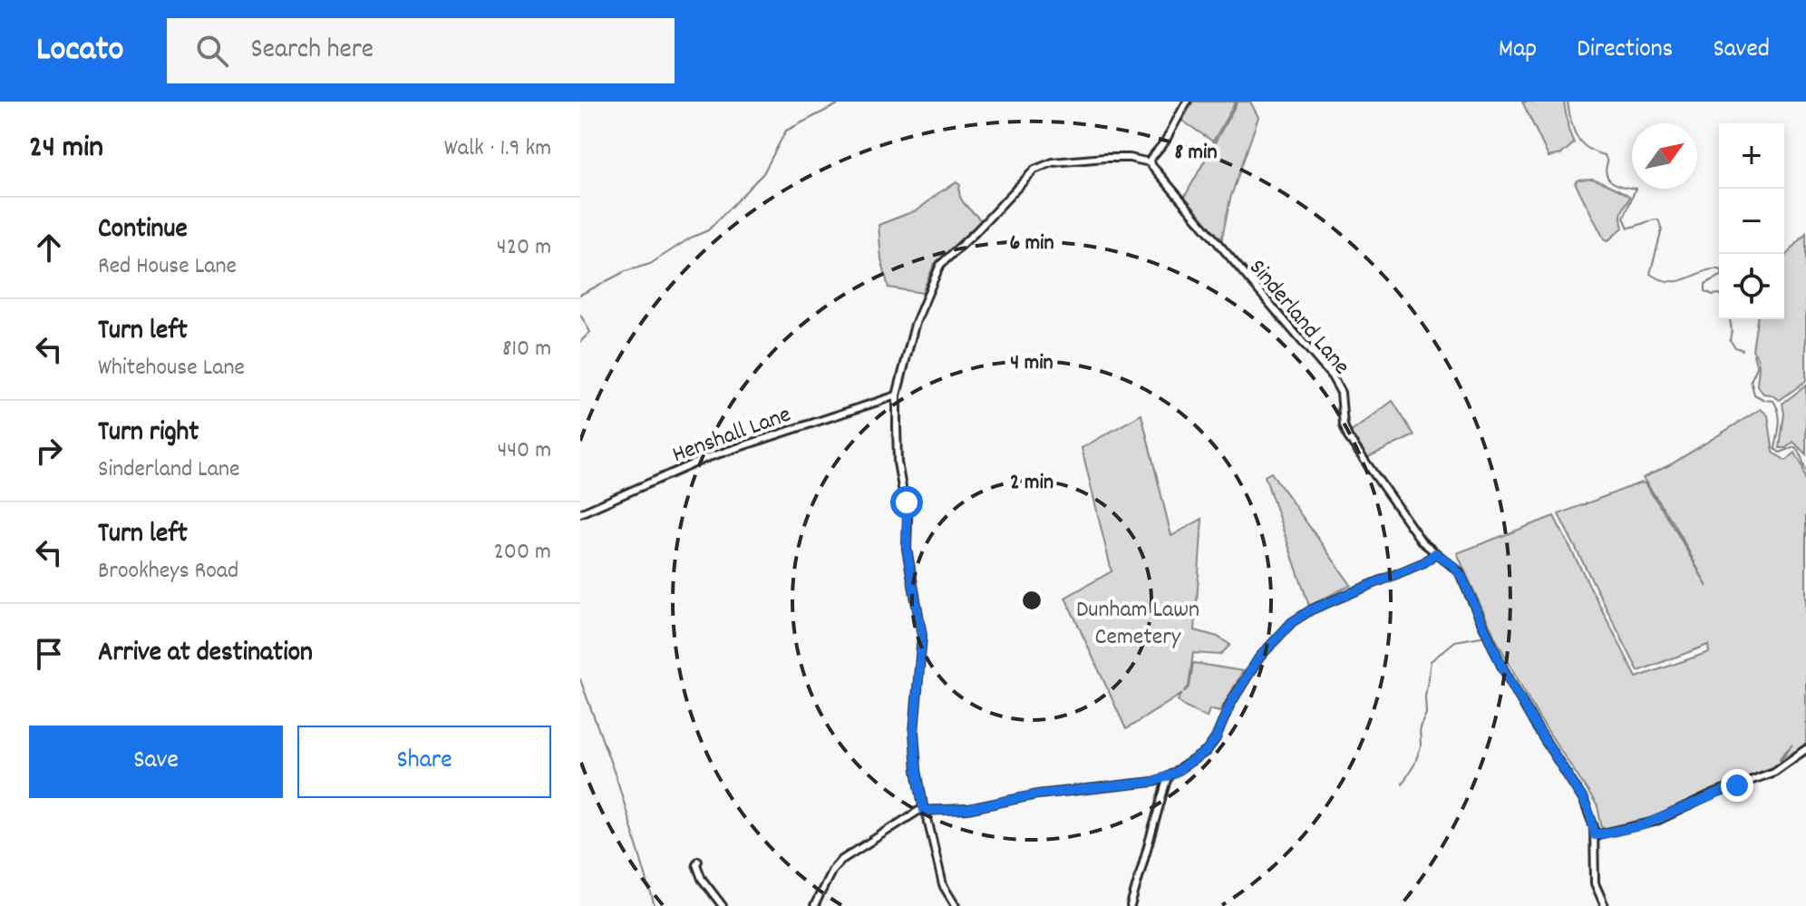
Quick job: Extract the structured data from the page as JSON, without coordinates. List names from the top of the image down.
{
  "streets": {
    "street": ["Sinderland Lane", "Henshall Lane"]
  },
  "parks": ["Dunham Lawn Cemetery"],
  "north": "top right",
  "page": {
    "header": "Locato",
    "search": "Search here",
    "nav": ["Map", "Directions", "Saved"],
    "heading": ["24 min", "Walk · 1.9 km"],
    "map_buttons": ["+", "−"],
    "list": [
      ["Continue", "Red House Lane", "420 m"],
      ["Turn left", "Whitehouse Lane", "810 m"],
      ["Turn right", "Sinderland Lane", "440 m"],
      ["Turn left", "Brookheys Road", "200 m"],
      "Arrive at destination"
    ],
    "buttons": ["Save", "Share"]
  },
  "rings": [
    "8 min",
    "6 min",
    "4 min",
    "2 min"
  ]
}
